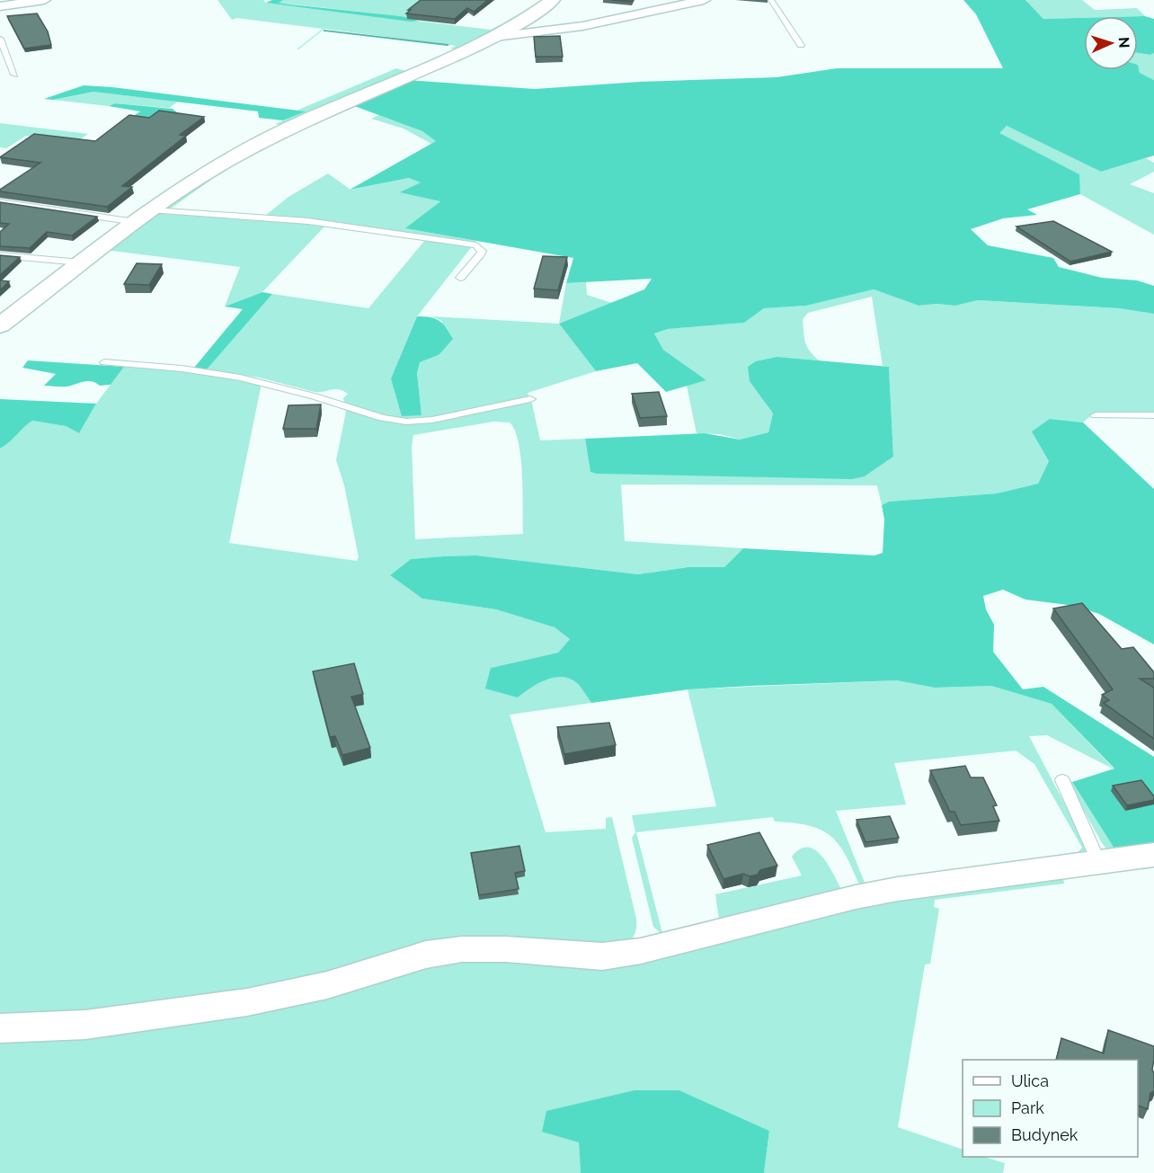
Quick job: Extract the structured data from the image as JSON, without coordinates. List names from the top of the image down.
{
  "legend": ["Ulica", "Park", "Budynek"],
  "north": "right"
}
